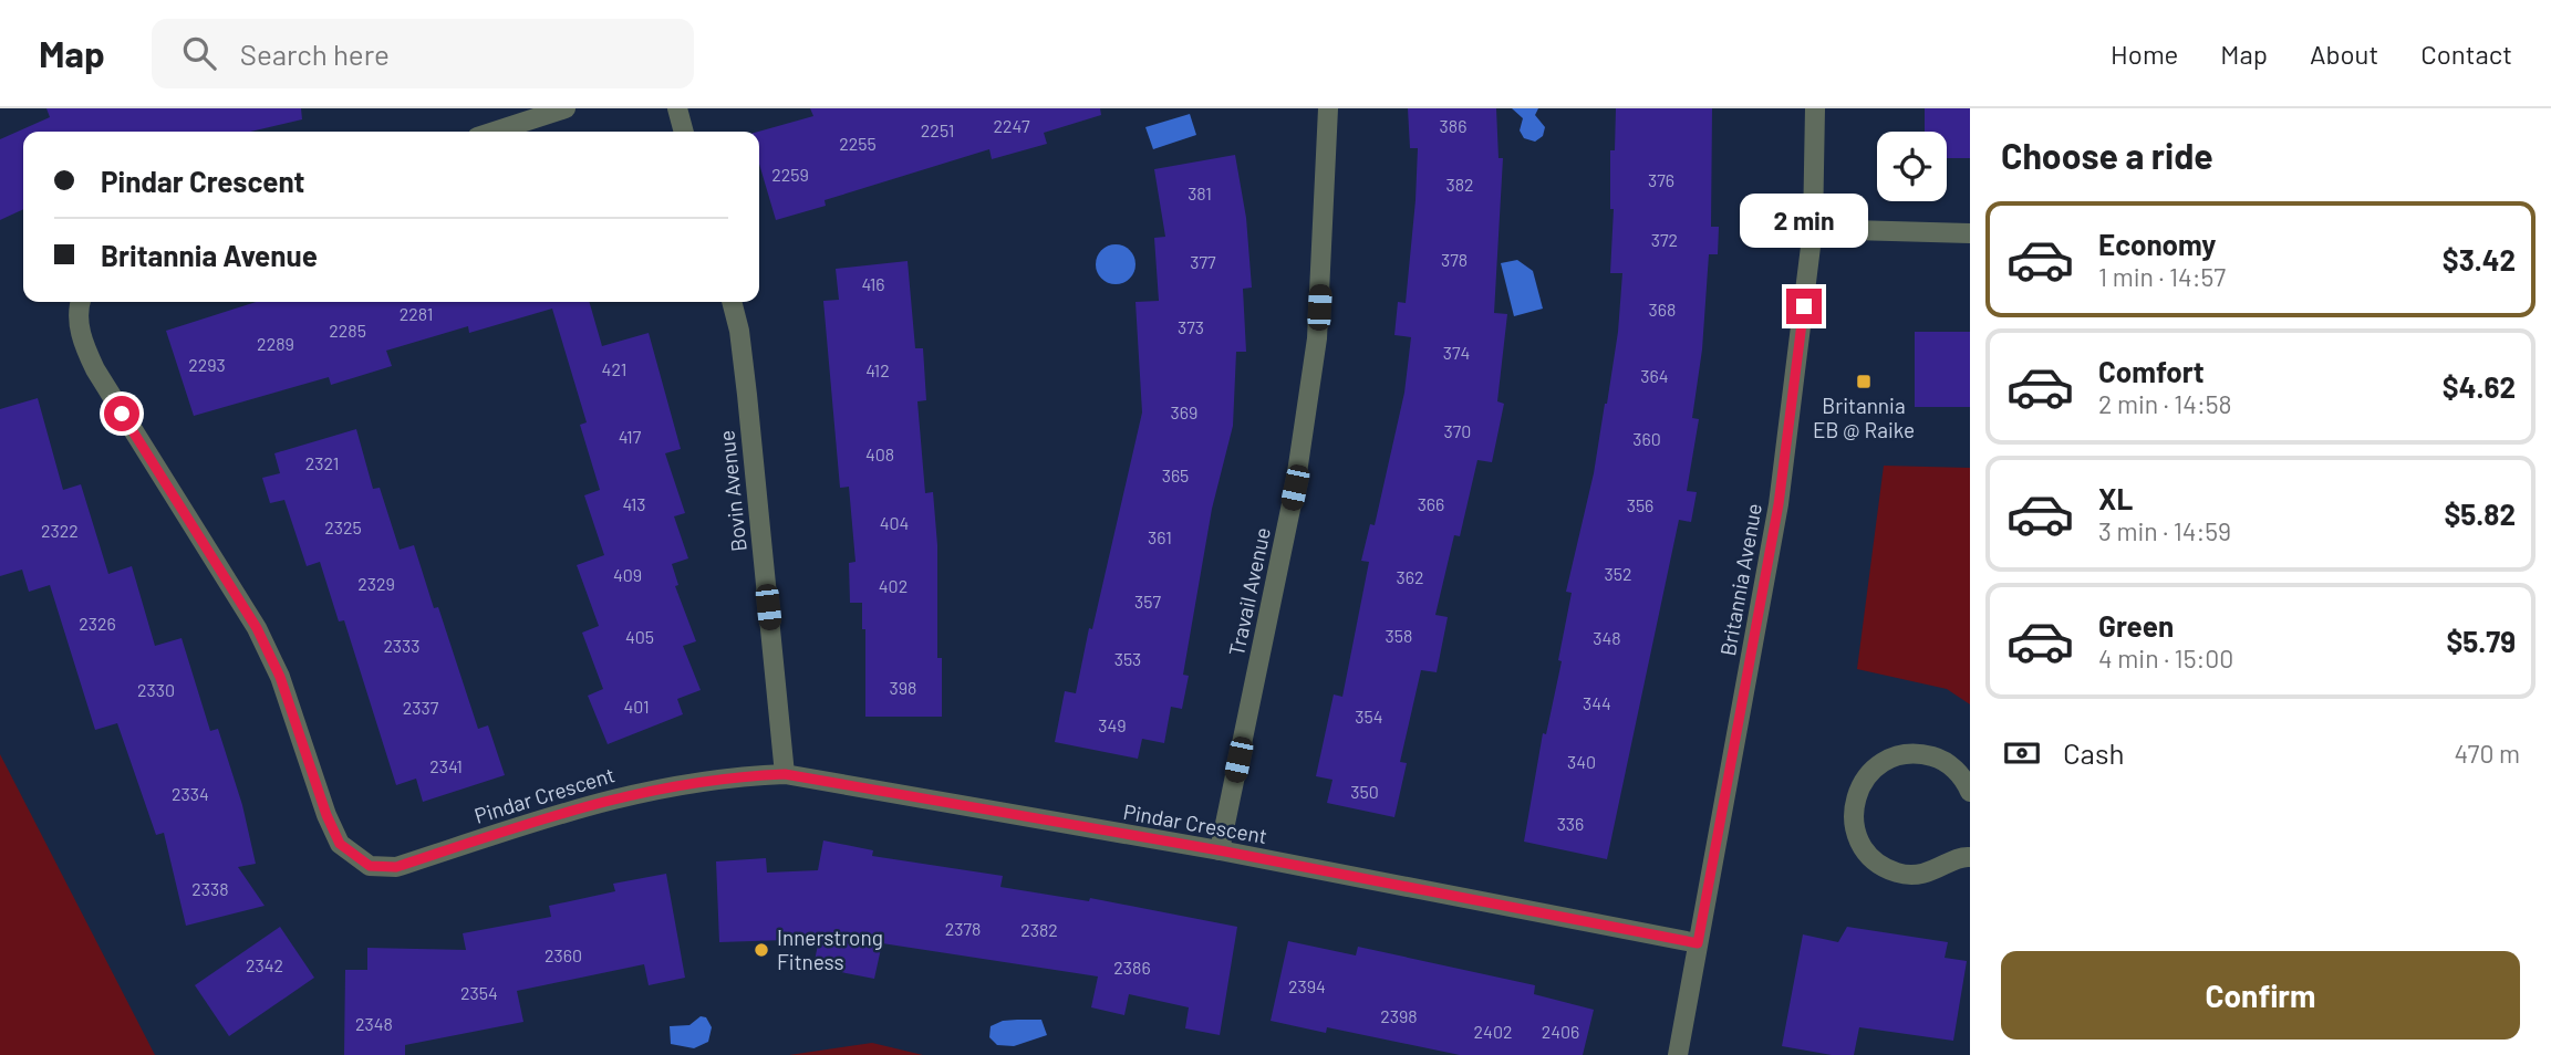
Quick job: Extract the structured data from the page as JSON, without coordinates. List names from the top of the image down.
{
  "streets": {
    "street": [
      "Bovin Avenue",
      "Britannia Avenue",
      "Travail Avenue",
      "Pindar Crescent"
    ]
  },
  "crossings": [
    ["Bovin Avenue", "Pindar Crescent"],
    ["Britannia Avenue", "Pindar Crescent"],
    ["Travail Avenue", "Pindar Crescent"]
  ],
  "places": {
    "transit": ["Britannia EB @ Raike"],
    "other": ["Innerstrong Fitness"]
  },
  "house_numbers": [
    "2247",
    "386",
    "2251",
    "2255",
    "2259",
    "376",
    "382",
    "381",
    "372",
    "378",
    "377",
    "416",
    "368",
    "2281",
    "373",
    "2285",
    "2289",
    "374",
    "2293",
    "421",
    "412",
    "364",
    "369",
    "370",
    "417",
    "360",
    "408",
    "2321",
    "365",
    "413",
    "366",
    "356",
    "404",
    "2325",
    "2322",
    "361",
    "352",
    "409",
    "362",
    "2329",
    "402",
    "357",
    "2326",
    "358",
    "405",
    "348",
    "2333",
    "353",
    "398",
    "2330",
    "344",
    "401",
    "2337",
    "354",
    "349",
    "340",
    "2341",
    "350",
    "2334",
    "336",
    "2338",
    "2378",
    "2382",
    "2360",
    "2342",
    "2386",
    "2394",
    "2354",
    "2398",
    "2348",
    "2402",
    "2406"
  ],
  "page": {
    "header": "Map",
    "search": "Search here",
    "nav": [
      "Home",
      "Map",
      "About",
      "Contact"
    ],
    "heading": "Choose a ride",
    "banner": ["Pindar Crescent", "Britannia Avenue"],
    "bubble": "2 min",
    "list": [
      {
        "name": "Economy",
        "note": "1 min · 14:57",
        "value": "$3.42"
      },
      {
        "name": "Comfort",
        "note": "2 min · 14:58",
        "value": "$4.62"
      },
      {
        "name": "XL",
        "note": "3 min · 14:59",
        "value": "$5.82"
      },
      {
        "name": "Green",
        "note": "4 min · 15:00",
        "value": "$5.79"
      }
    ],
    "pay": ["Cash", "470 m"],
    "buttons": "Confirm"
  }
}
